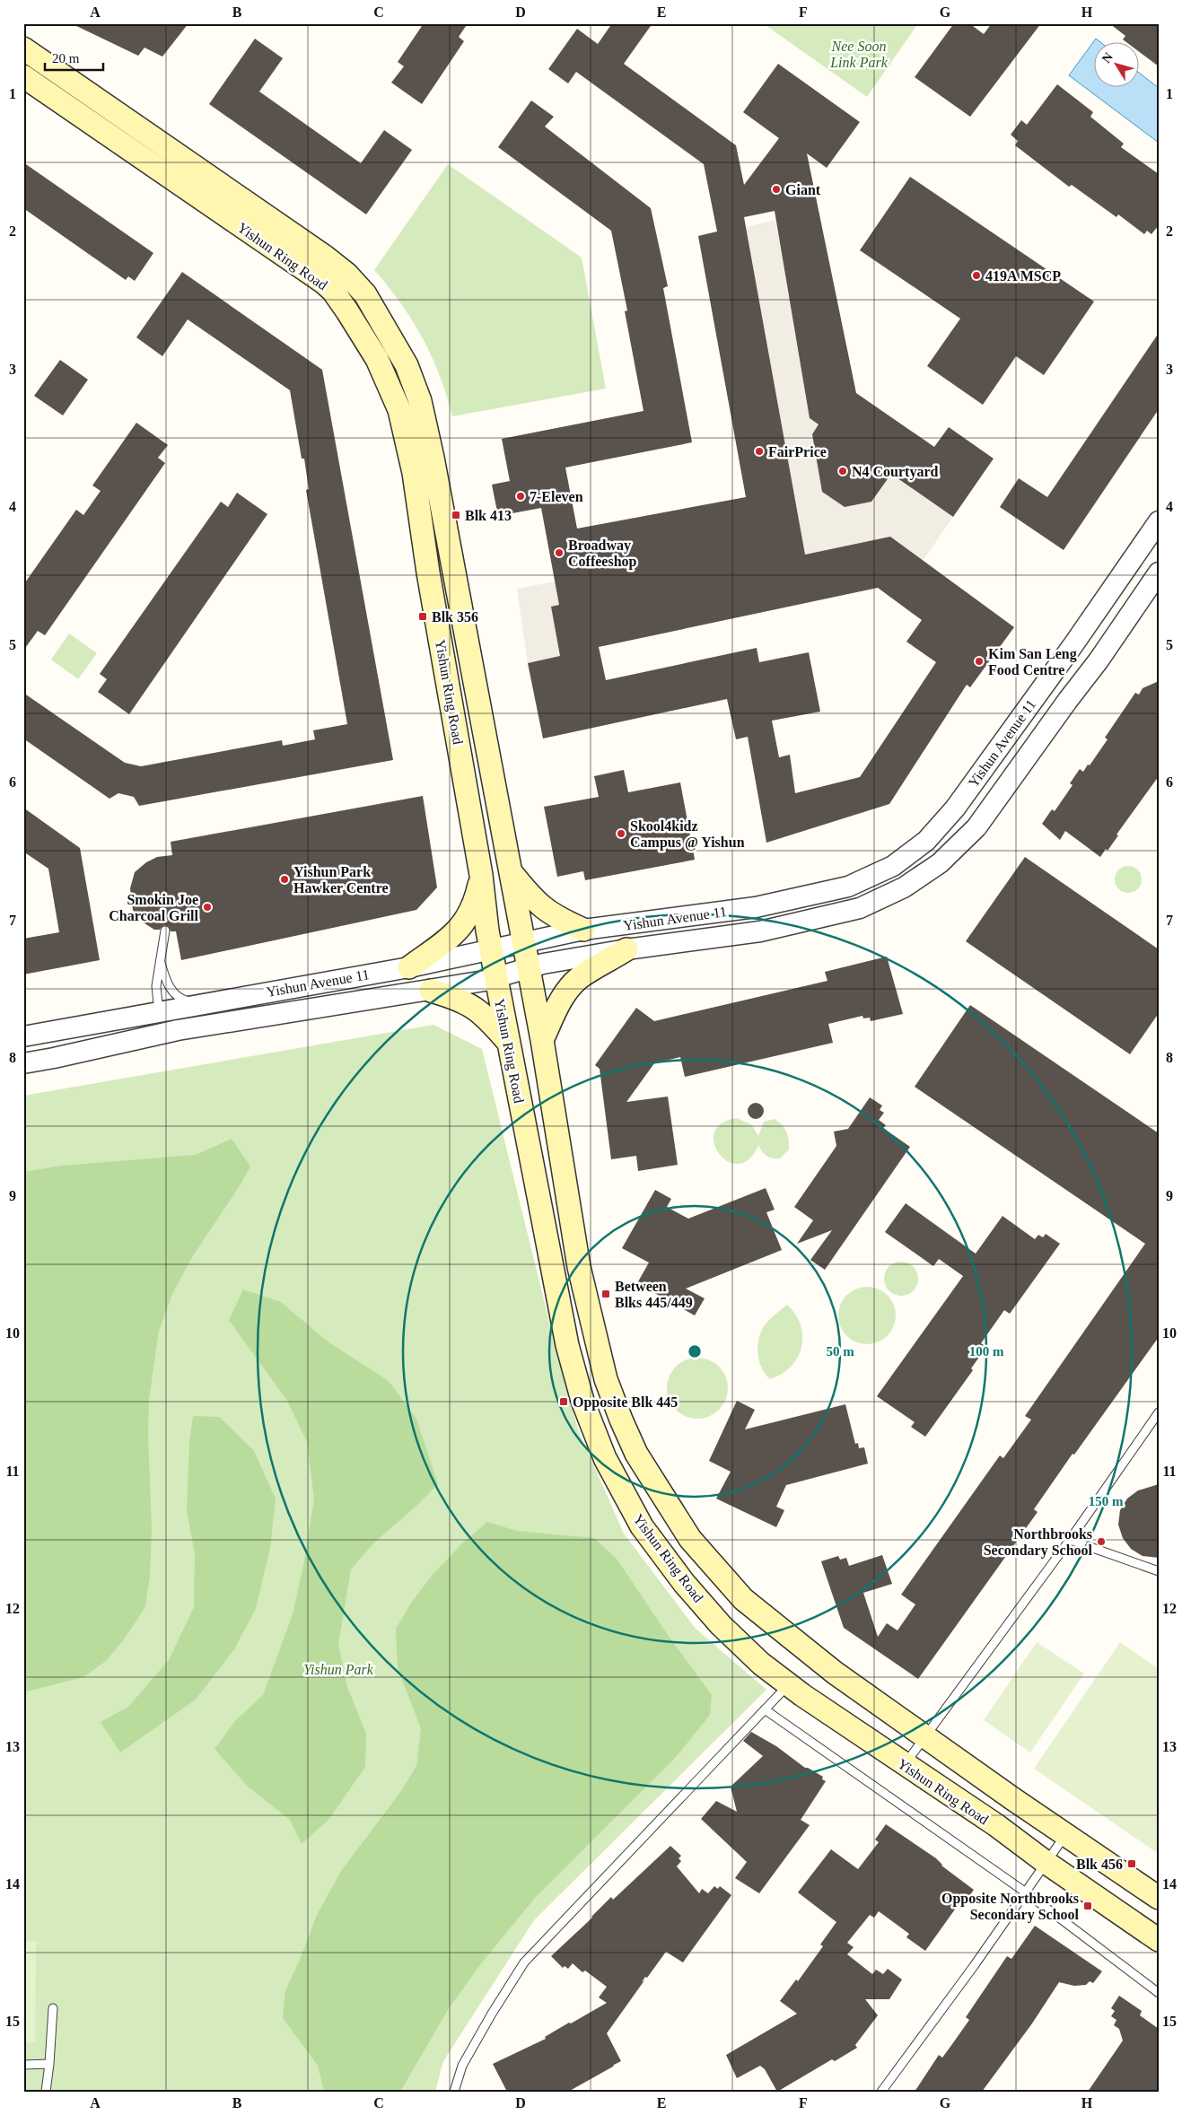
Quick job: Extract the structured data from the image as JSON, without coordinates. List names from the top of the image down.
{
  "streets": {
    "main road": ["Yishun Ring Road"],
    "street": ["Yishun Avenue 11"]
  },
  "crossings": [
    ["Yishun Ring Road", "Yishun Avenue 11"]
  ],
  "parks": ["Nee Soon Link Park", "Yishun Park"],
  "places": {
    "other": [
      "Giant",
      "419A MSCP",
      "FairPrice",
      "N4 Courtyard",
      "7-Eleven",
      "Broadway Coffeeshop",
      "Kim San Leng Food Centre",
      "Skool4kidz Campus @ Yishun",
      "Yishun Park Hawker Centre",
      "Smokin Joe Charcoal Grill",
      "Northbrooks Secondary School"
    ],
    "transit": [
      "Blk 413",
      "Blk 356",
      "Between Blks 445/449",
      "Opposite Blk 445",
      "Blk 456",
      "Opposite Northbrooks Secondary School"
    ]
  },
  "scale_bar": "20 m",
  "north": "top left",
  "grid": {
    "columns": [
      "A",
      "B",
      "C",
      "D",
      "E",
      "F",
      "G",
      "H"
    ],
    "rows": [
      "1",
      "2",
      "3",
      "4",
      "5",
      "6",
      "7",
      "8",
      "9",
      "10",
      "11",
      "12",
      "13",
      "14",
      "15"
    ]
  },
  "rings": ["50 m", "100 m", "150 m"]
}
